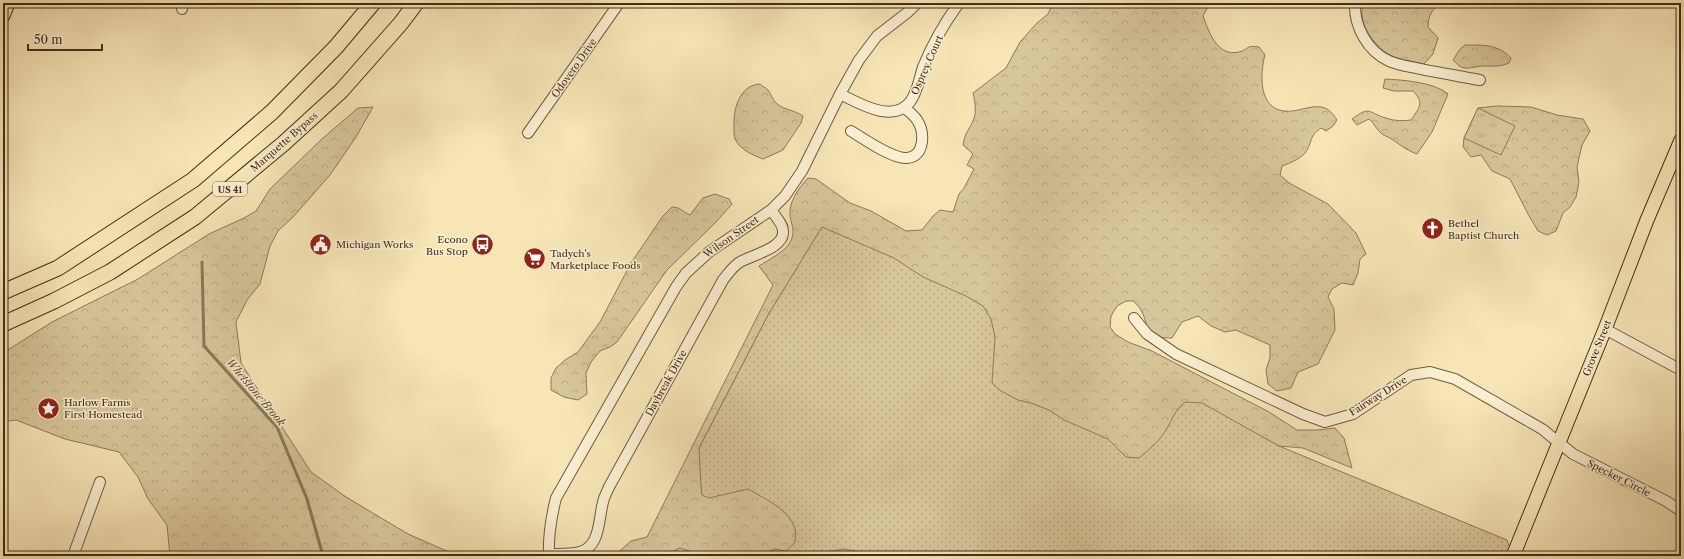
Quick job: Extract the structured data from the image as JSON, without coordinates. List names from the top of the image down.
{
  "streets": {
    "highway": ["Marquette Bypass", "US 41"],
    "main road": ["Grove Street"],
    "street": [
      "Osprey Court",
      "Odovero Drive",
      "Wilson Street",
      "Daybreak Drive",
      "Fairway Drive",
      "Specker Circle"
    ]
  },
  "crossings": [
    ["Wilson Street", "Daybreak Drive"],
    ["Grove Street", "Fairway Drive"],
    ["Grove Street", "Specker Circle"],
    ["Fairway Drive", "Specker Circle"]
  ],
  "water": ["Whetstone Brook"],
  "places": {
    "church": ["Bethel Baptist Church"],
    "public building": ["Michigan Works"],
    "bus stop": ["Econo Bus Stop"],
    "supermarket": ["Tadych's Marketplace Foods"],
    "place": ["Harlow Farms First Homestead"]
  },
  "scale_bar": "50 m"
}
